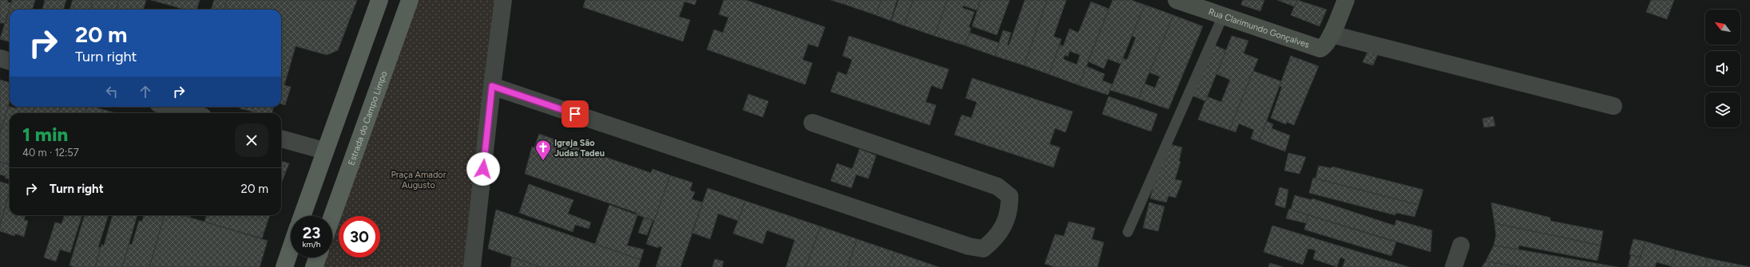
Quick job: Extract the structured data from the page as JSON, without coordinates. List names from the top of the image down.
{
  "streets": {
    "main road": ["Estrada do Campo Limpo"],
    "street": ["Rua Clarimundo Gonçalves"]
  },
  "parks": ["Praça Amador Augusto"],
  "places": {
    "church": ["Igreja São Judas Tadeu"]
  },
  "north": "top left",
  "page": {
    "turn": ["20 m", "Turn right"],
    "heading": ["1 min", "40 m · 12:57"],
    "list": [
      {
        "name": "Turn right",
        "value": "20 m"
      }
    ],
    "speed": "23 km/h",
    "limit": "30"
  }
}
